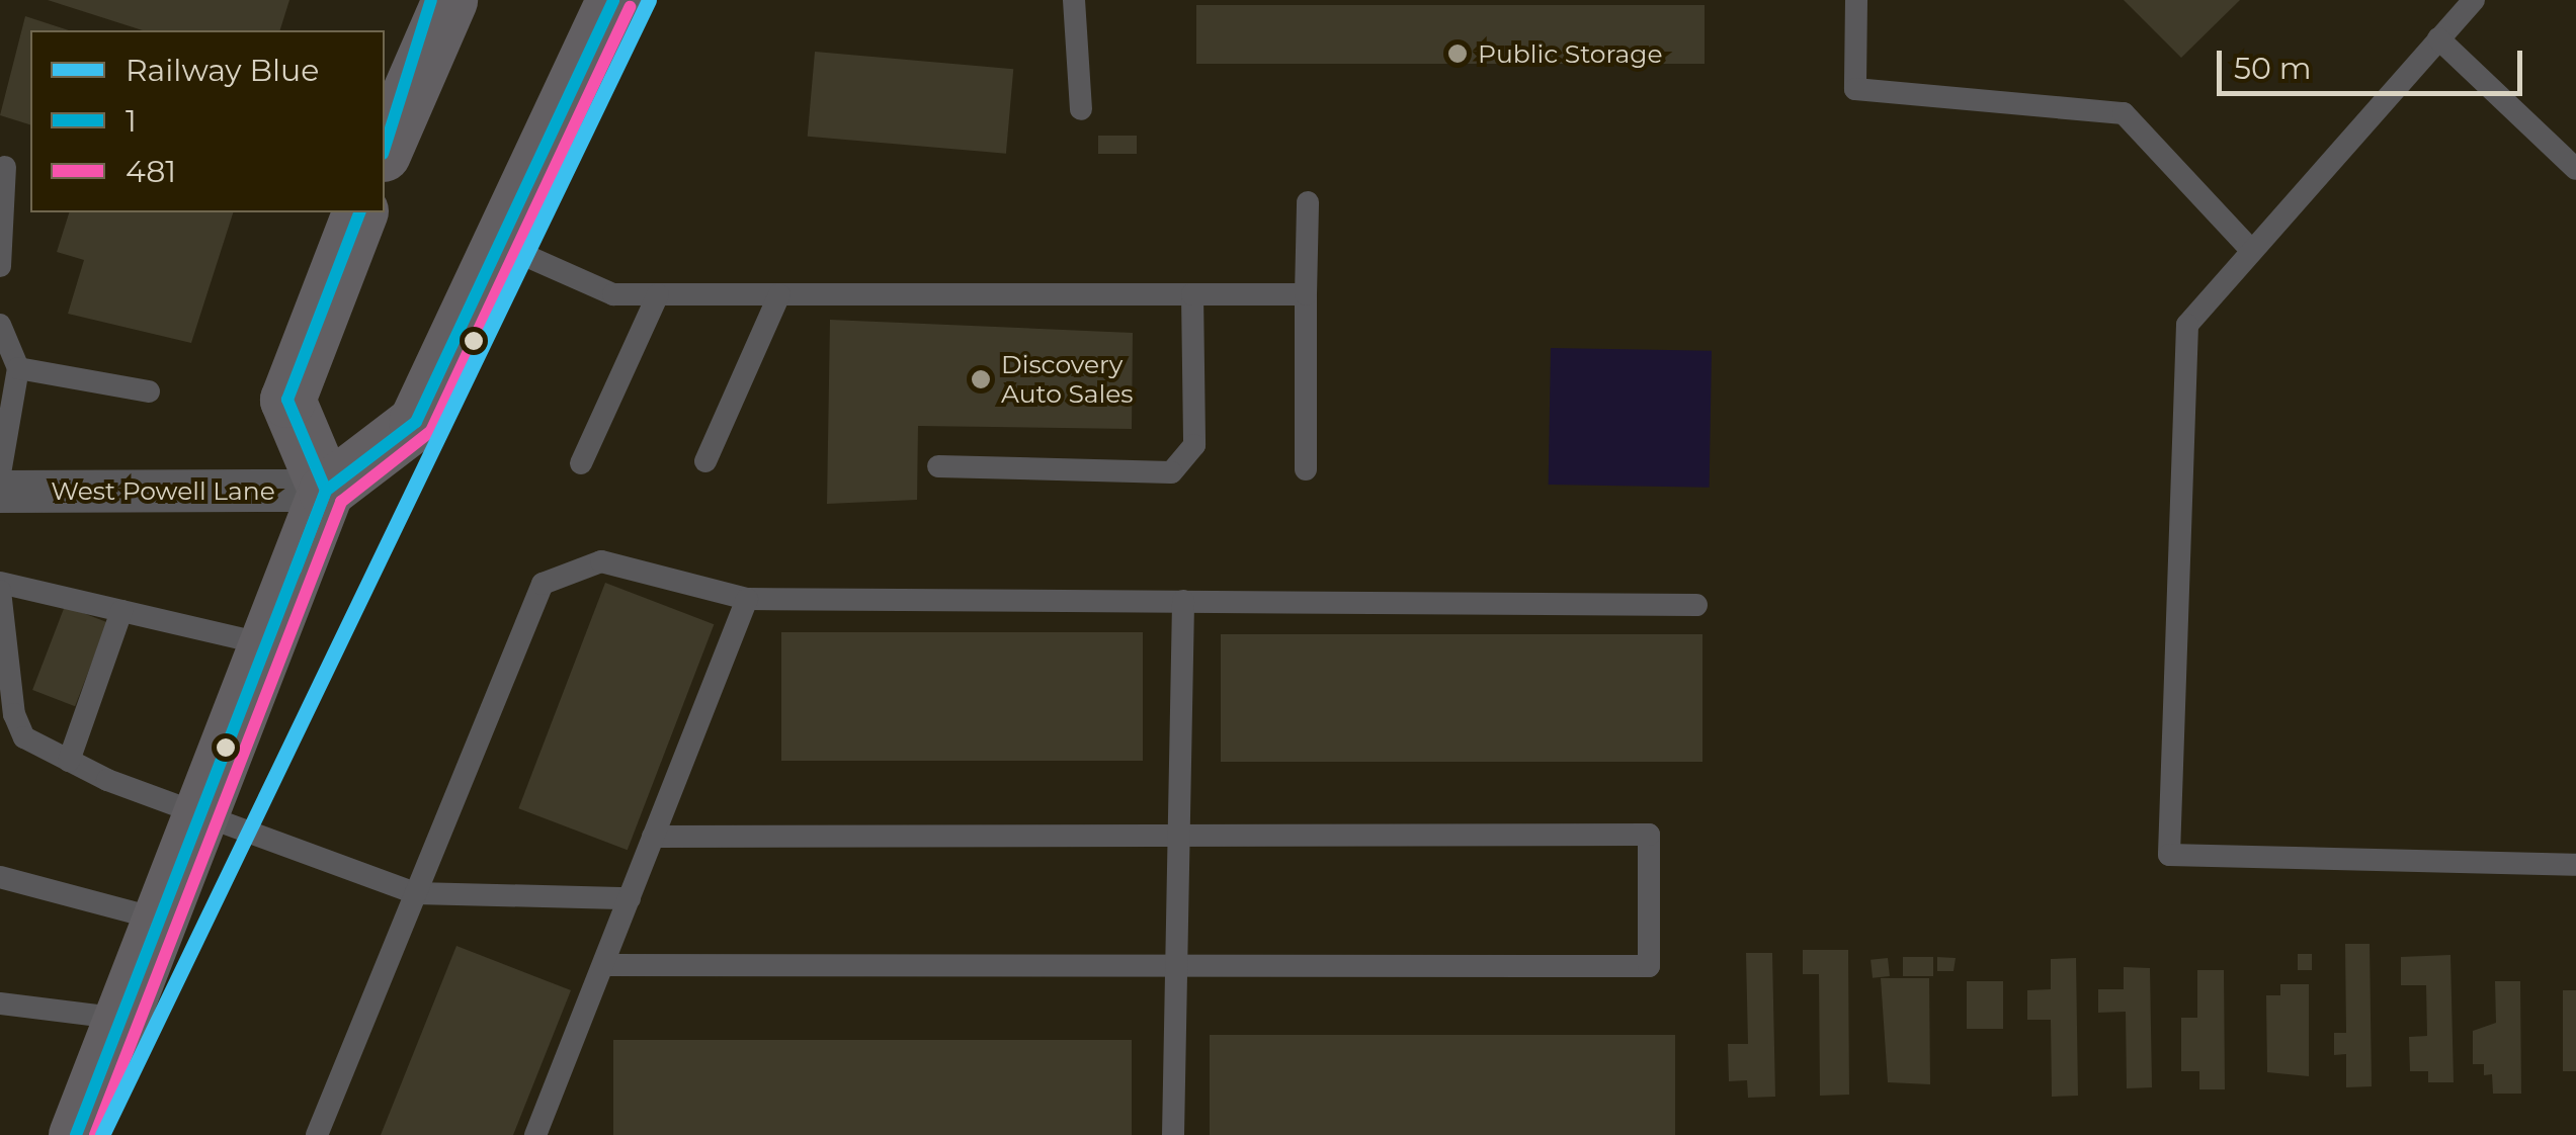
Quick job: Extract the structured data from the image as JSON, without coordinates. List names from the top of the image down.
{
  "streets": {
    "street": ["West Powell Lane"]
  },
  "places": ["Public Storage", "Discovery Auto Sales"],
  "lines": ["rail line Blue", "transit line 1", "transit line 481"],
  "legend": ["Railway Blue", "1", "481"],
  "scale_bar": "50 m"
}
